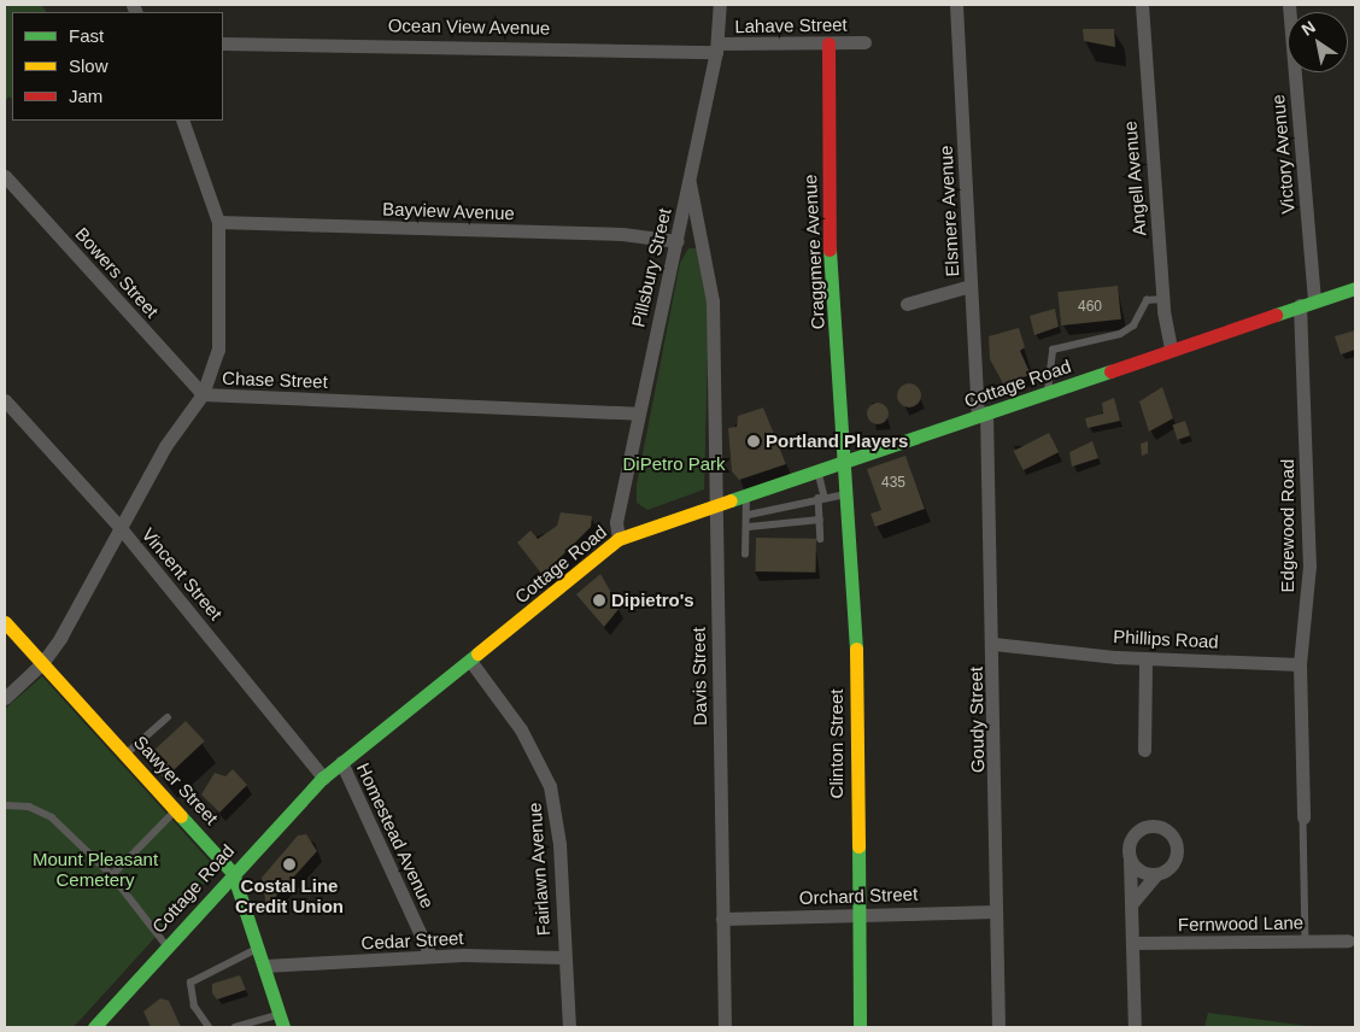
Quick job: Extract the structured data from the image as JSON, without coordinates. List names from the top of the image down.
{
  "streets": {
    "street": [
      "Lahave Street",
      "Ocean View Avenue",
      "Victory Avenue",
      "Angell Avenue",
      "Bayview Avenue",
      "Elsmere Avenue",
      "Craggmere Avenue",
      "Pillsbury Street",
      "Bowers Street",
      "Chase Street",
      "Cottage Road",
      "Edgewood Road",
      "Vincent Street",
      "Phillips Road",
      "Davis Street",
      "Goudy Street",
      "Clinton Street",
      "Sawyer Street",
      "Homestead Avenue",
      "Fairlawn Avenue",
      "Orchard Street",
      "Fernwood Lane",
      "Cedar Street"
    ]
  },
  "crossings": [
    ["Lahave Street", "Ocean View Avenue"],
    ["Lahave Street", "Craggmere Avenue"],
    ["Lahave Street", "Pillsbury Street"],
    ["Ocean View Avenue", "Pillsbury Street"],
    ["Victory Avenue", "Cottage Road"],
    ["Angell Avenue", "Cottage Road"],
    ["Bayview Avenue", "Pillsbury Street"],
    ["Elsmere Avenue", "Cottage Road"],
    ["Elsmere Avenue", "Goudy Street"],
    ["Craggmere Avenue", "Cottage Road"],
    ["Craggmere Avenue", "Clinton Street"],
    ["Pillsbury Street", "Chase Street"],
    ["Pillsbury Street", "Cottage Road"],
    ["Pillsbury Street", "Davis Street"],
    ["Bowers Street", "Chase Street"],
    ["Chase Street", "Vincent Street"],
    ["Chase Street", "Sawyer Street"],
    ["Cottage Road", "Edgewood Road"],
    ["Cottage Road", "Vincent Street"],
    ["Cottage Road", "Davis Street"],
    ["Cottage Road", "Goudy Street"],
    ["Cottage Road", "Clinton Street"],
    ["Cottage Road", "Sawyer Street"],
    ["Cottage Road", "Homestead Avenue"],
    ["Cottage Road", "Fairlawn Avenue"],
    ["Edgewood Road", "Phillips Road"],
    ["Phillips Road", "Goudy Street"],
    ["Davis Street", "Orchard Street"],
    ["Goudy Street", "Orchard Street"],
    ["Clinton Street", "Orchard Street"],
    ["Sawyer Street", "Cedar Street"],
    ["Homestead Avenue", "Cedar Street"],
    ["Fairlawn Avenue", "Cedar Street"]
  ],
  "parks": ["DiPetro Park", "Mount Pleasant Cemetery"],
  "places": ["Portland Players", "Dipietro's", "Costal Line Credit Union"],
  "house_numbers": ["460", "435"],
  "legend": ["Fast", "Slow", "Jam"],
  "north": "top left"
}
